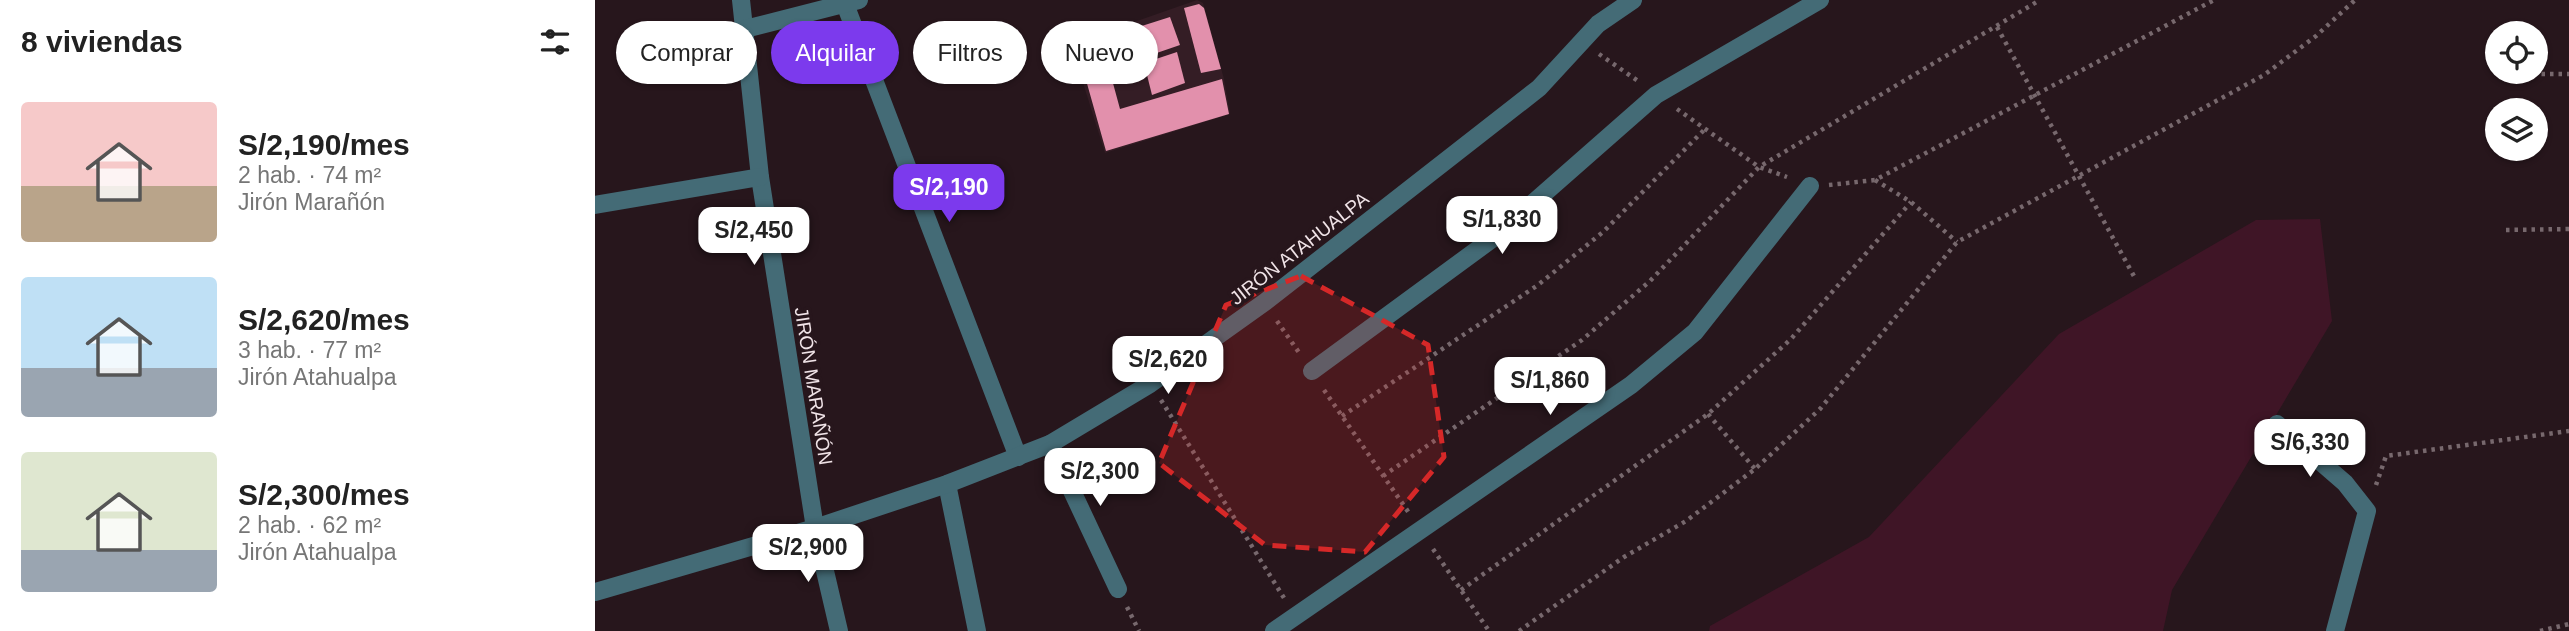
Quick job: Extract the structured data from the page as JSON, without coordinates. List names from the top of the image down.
{
  "streets": {
    "street": ["JIRÓN ATAHUALPA", "JIRÓN MARAÑÓN"]
  },
  "crossings": [
    ["JIRÓN ATAHUALPA", "JIRÓN MARAÑÓN"]
  ],
  "page": {
    "heading": "8 viviendas",
    "chip": [
      "Comprar",
      "Alquilar",
      "Filtros",
      "Nuevo"
    ],
    "list": [
      {
        "name": "S/2,190/mes",
        "note": "2 hab. · 74 m² · Jirón Marañón"
      },
      {
        "name": "S/2,620/mes",
        "note": "3 hab. · 77 m² · Jirón Atahualpa"
      },
      {
        "name": "S/2,300/mes",
        "note": "2 hab. · 62 m² · Jirón Atahualpa"
      }
    ],
    "price": [
      "S/2,190",
      "S/1,830",
      "S/2,450",
      "S/2,620",
      "S/1,860",
      "S/6,330",
      "S/2,300",
      "S/2,900"
    ]
  }
}
